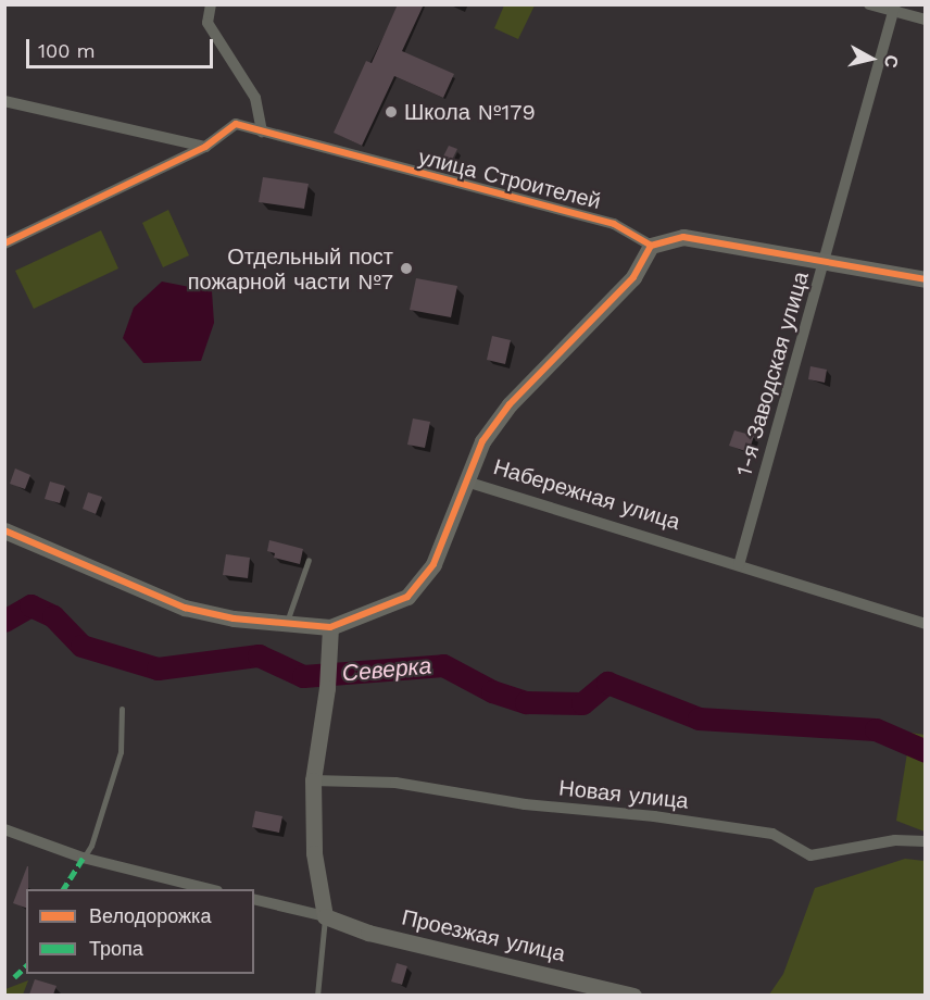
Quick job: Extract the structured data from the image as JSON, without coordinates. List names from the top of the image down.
{
  "streets": {
    "street": [
      "улица Строителей",
      "1-я Заводская улица",
      "Набережная улица",
      "Новая улица",
      "Проезжая улица"
    ]
  },
  "crossings": [
    ["1-я Заводская улица", "Набережная улица"]
  ],
  "water": ["Северка"],
  "places": ["Школа №179", "Отдельный пост пожарной части №7"],
  "legend": ["Велодорожка", "Тропа"],
  "scale_bar": "100 m",
  "north": "right"
}
